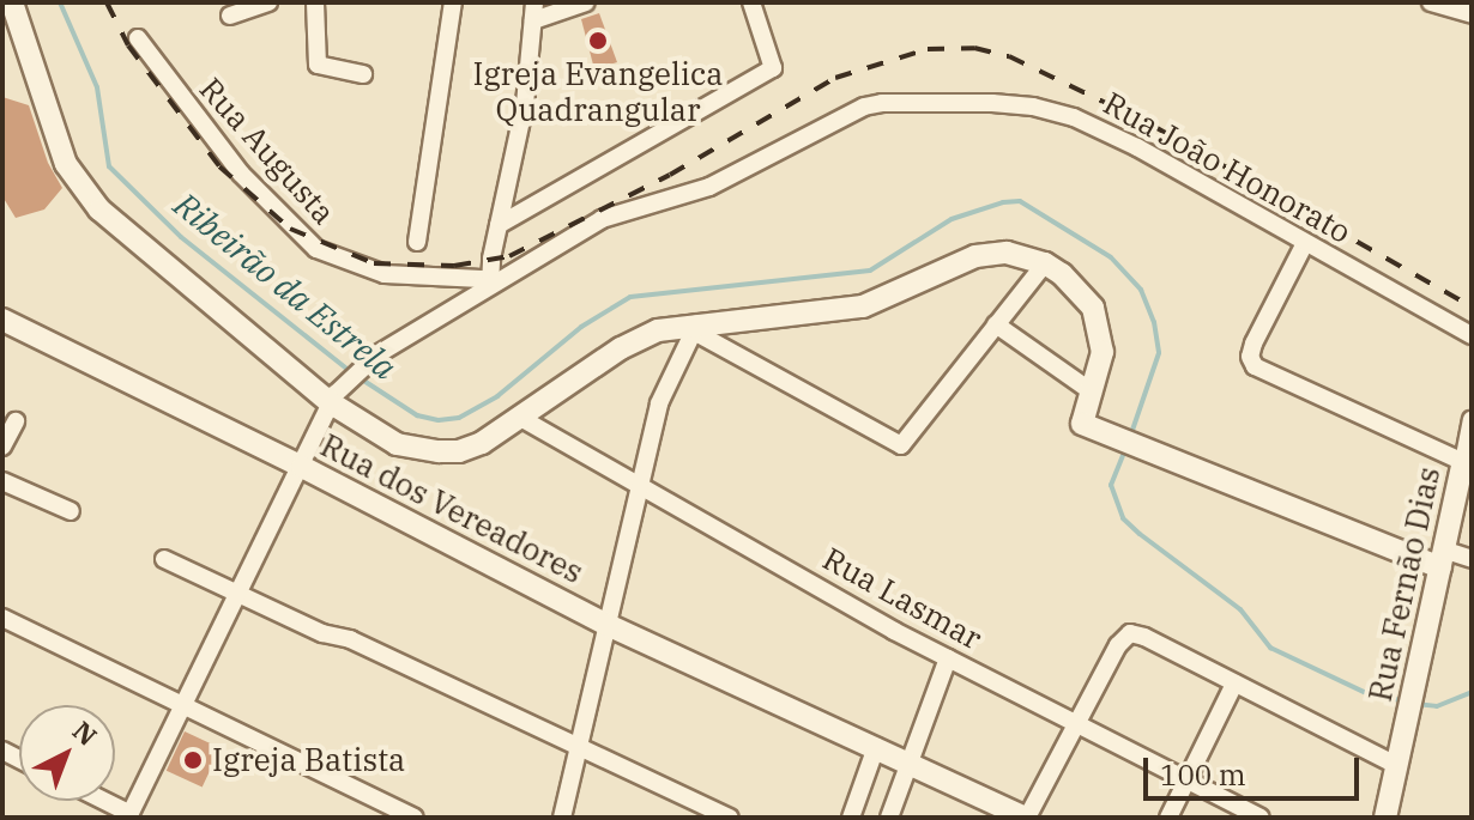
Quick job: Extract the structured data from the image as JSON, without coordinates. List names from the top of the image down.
{
  "streets": {
    "street": [
      "Rua Augusta",
      "Rua João Honorato",
      "Rua dos Vereadores",
      "Rua Fernão Dias",
      "Rua Lasmar"
    ]
  },
  "crossings": [
    ["Rua Augusta", "Rua João Honorato"]
  ],
  "water": ["Ribeirão da Estrela"],
  "places": ["Igreja Evangelica Quadrangular", "Igreja Batista"],
  "scale_bar": "100 m",
  "north": "top right"
}
